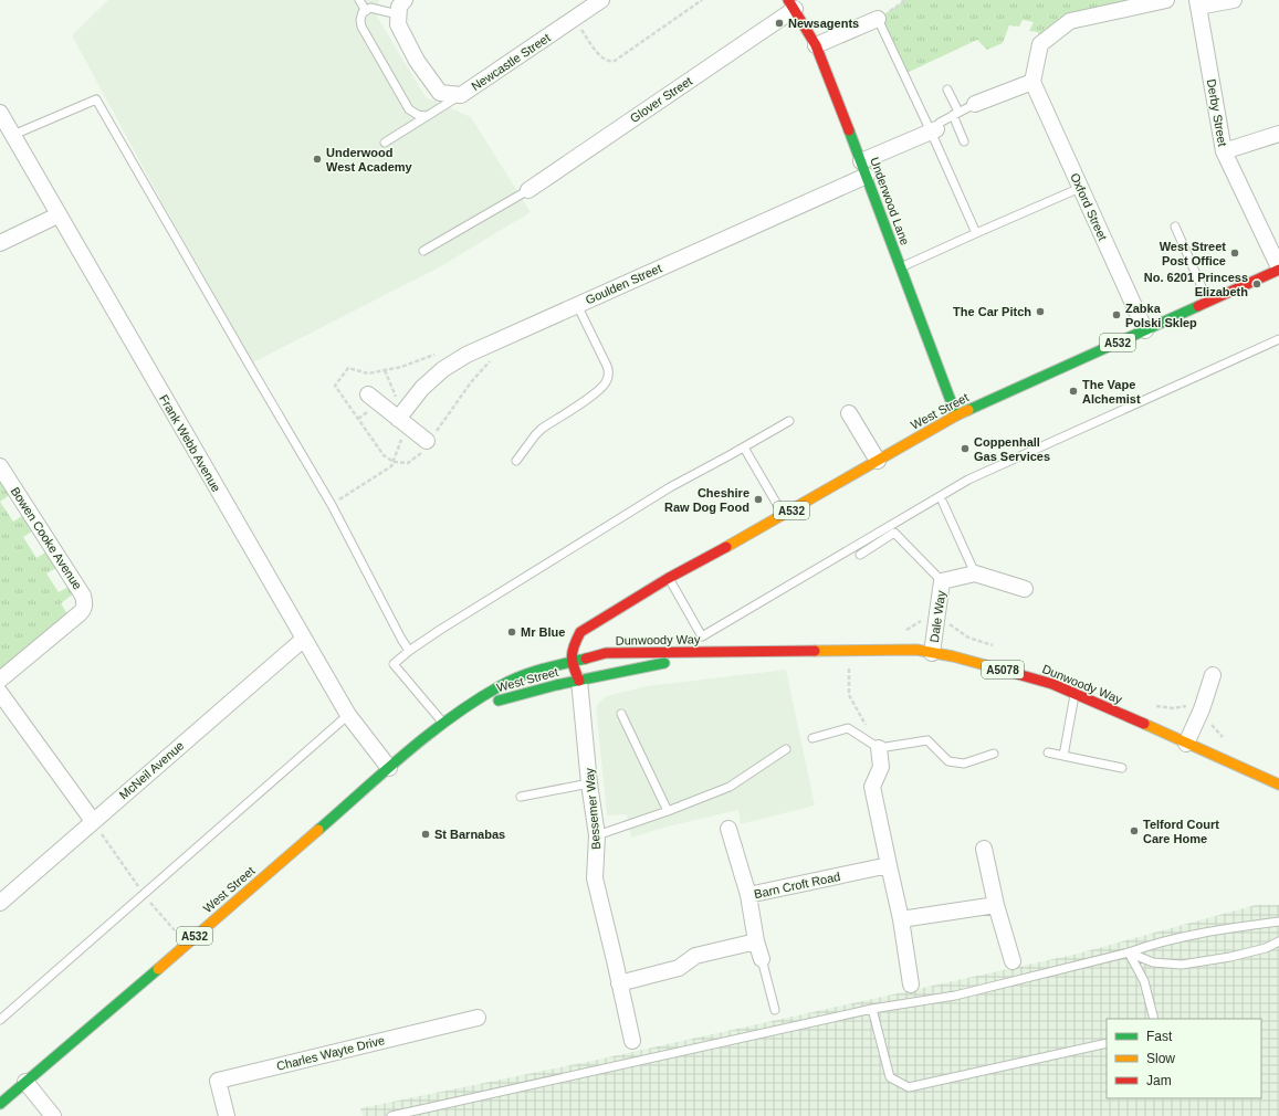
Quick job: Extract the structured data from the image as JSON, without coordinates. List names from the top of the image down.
{
  "streets": {
    "main road": [
      "Underwood Lane",
      "A532",
      "West Street",
      "Dunwoody Way",
      "A5078"
    ],
    "street": [
      "Newcastle Street",
      "Glover Street",
      "Derby Street",
      "Oxford Street",
      "Goulden Street",
      "Frank Webb Avenue",
      "Bowen Cooke Avenue",
      "Dale Way",
      "McNeil Avenue",
      "Bessemer Way",
      "Barn Croft Road",
      "Charles Wayte Drive"
    ]
  },
  "crossings": [
    ["Glover Street", "Underwood Lane"],
    ["Derby Street", "West Street"],
    ["Underwood Lane", "Goulden Street"],
    ["Underwood Lane", "West Street"],
    ["Oxford Street", "West Street"],
    ["West Street", "Frank Webb Avenue"],
    ["West Street", "Dunwoody Way"],
    ["West Street", "Bessemer Way"],
    ["Frank Webb Avenue", "McNeil Avenue"],
    ["Dale Way", "Dunwoody Way"]
  ],
  "places": [
    "Newsagents",
    "Underwood West Academy",
    "West Street Post Office",
    "No. 6201 Princess Elizabeth",
    "The Car Pitch",
    "Zabka Polski Sklep",
    "The Vape Alchemist",
    "Coppenhall Gas Services",
    "Cheshire Raw Dog Food",
    "Mr Blue",
    "Telford Court Care Home",
    "St Barnabas"
  ],
  "legend": ["Fast", "Slow", "Jam"]
}
